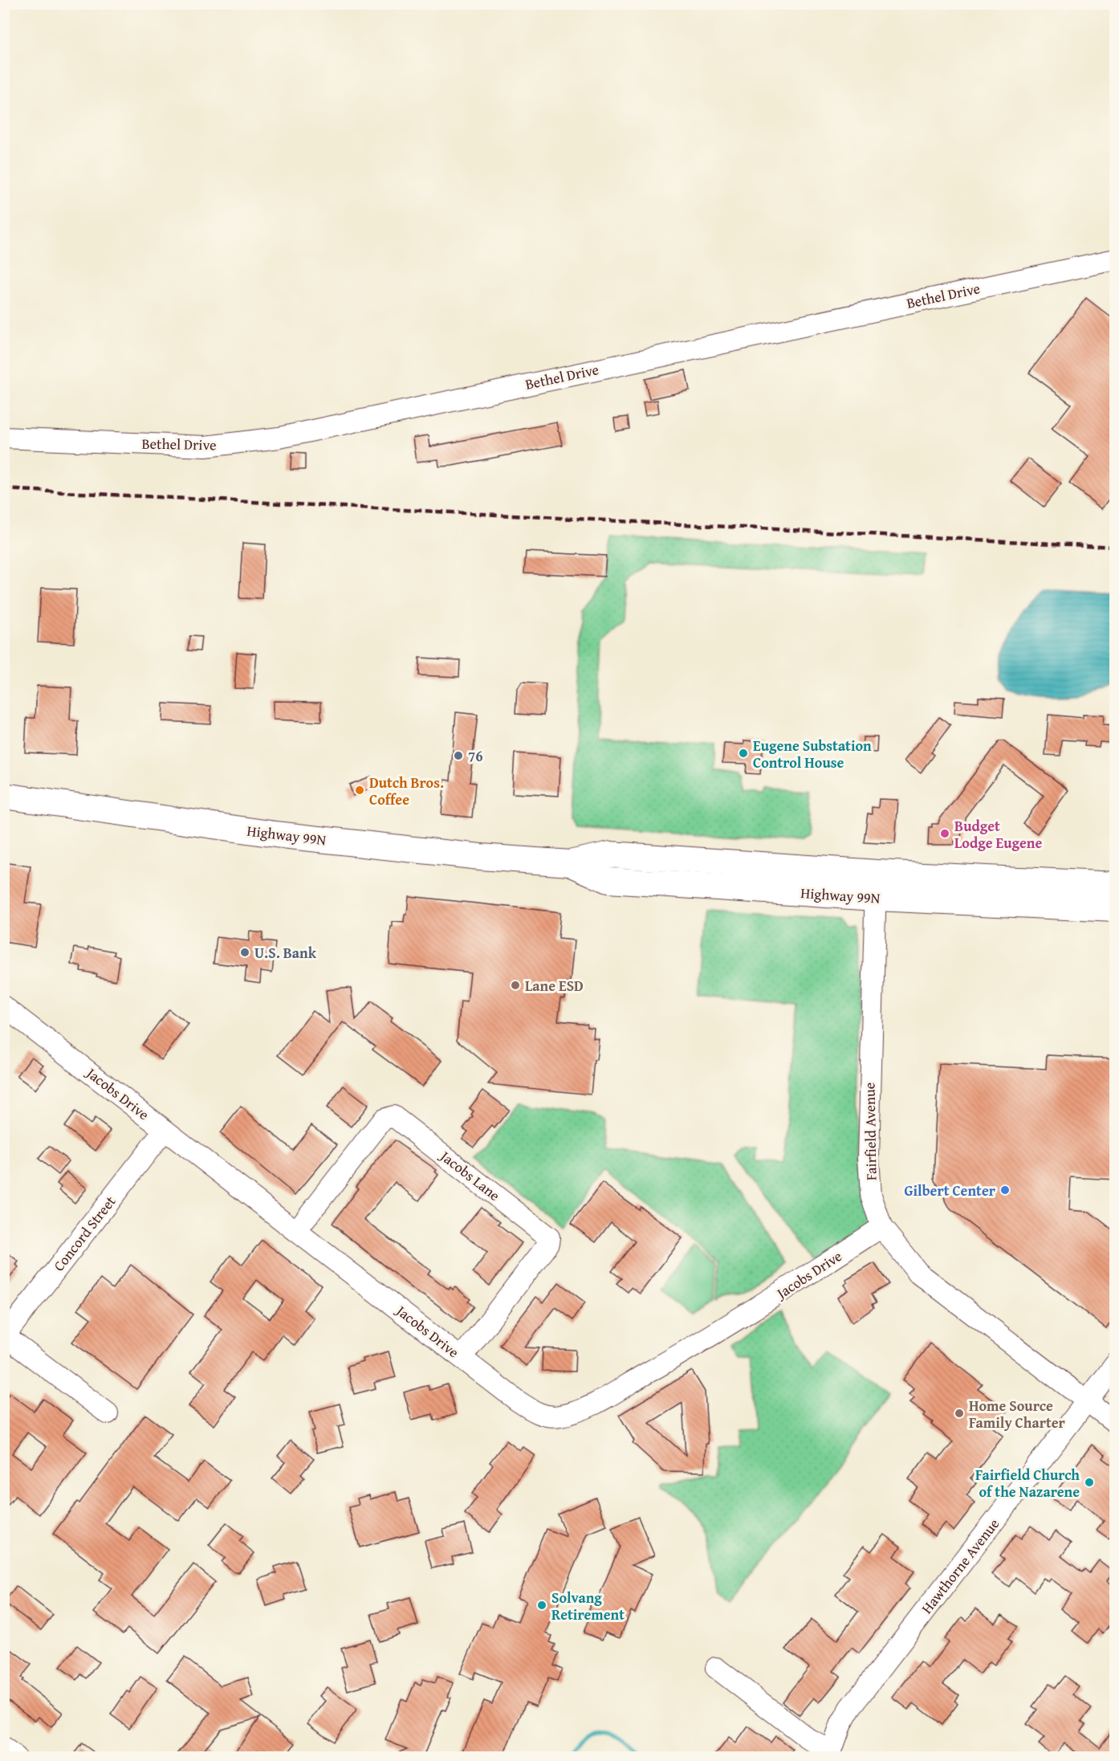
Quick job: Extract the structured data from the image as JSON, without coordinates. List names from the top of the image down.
{
  "streets": {
    "main road": ["Highway 99N"],
    "street": [
      "Bethel Drive",
      "Jacobs Drive",
      "Fairfield Avenue",
      "Jacobs Lane",
      "Concord Street",
      "Hawthorne Avenue"
    ]
  },
  "crossings": [
    ["Highway 99N", "Fairfield Avenue"],
    ["Jacobs Drive", "Fairfield Avenue"],
    ["Jacobs Drive", "Jacobs Lane"],
    ["Jacobs Drive", "Concord Street"],
    ["Fairfield Avenue", "Hawthorne Avenue"]
  ],
  "places": [
    "Eugene Substation Control House",
    "76",
    "Dutch Bros. Coffee",
    "Budget Lodge Eugene",
    "U.S. Bank",
    "Lane ESD",
    "Gilbert Center",
    "Home Source Family Charter",
    "Fairfield Church of the Nazarene",
    "Solvang Retirement"
  ]
}
